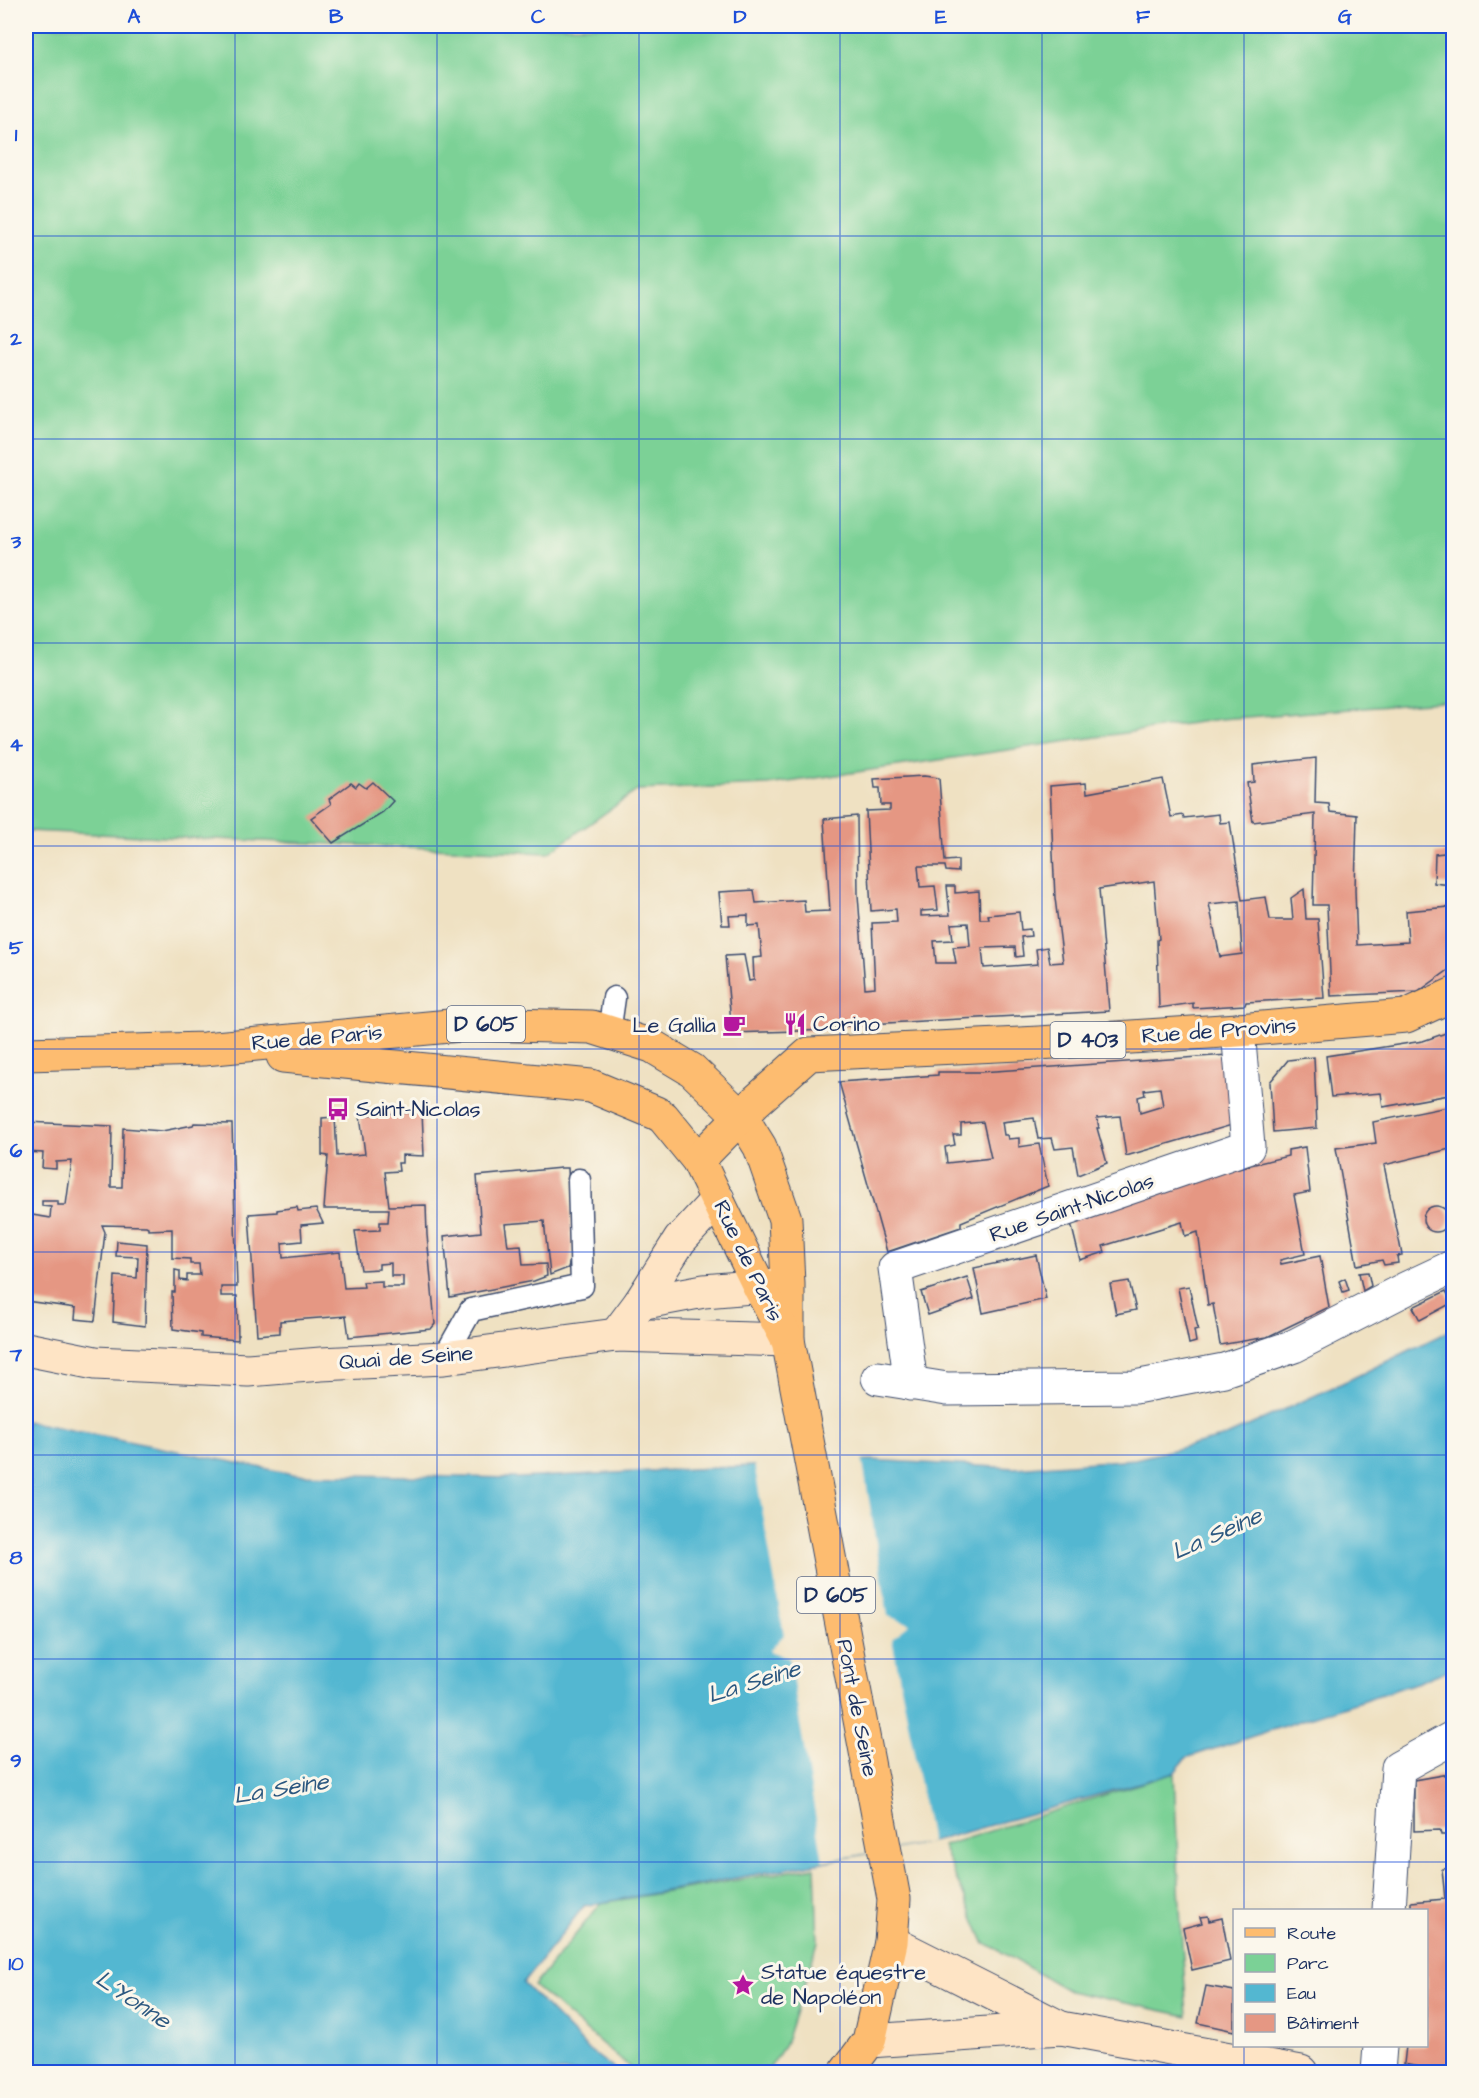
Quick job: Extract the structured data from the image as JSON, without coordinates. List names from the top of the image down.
{
  "streets": {
    "main road": [
      "D 605",
      "Rue de Provins",
      "Rue de Paris",
      "D 403",
      "Quai de Seine",
      "Pont de Seine"
    ],
    "street": ["Rue Saint-Nicolas"]
  },
  "crossings": [
    ["D 605", "Pont de Seine"],
    ["Rue de Provins", "Rue de Paris"],
    ["Rue de Provins", "Rue Saint-Nicolas"],
    ["Rue de Paris", "Quai de Seine"],
    ["Rue de Paris", "Pont de Seine"],
    ["Quai de Seine", "Pont de Seine"]
  ],
  "water": ["La Seine", "L'Yonne"],
  "places": {
    "restaurant": ["Corino"],
    "cafe": ["Le Gallia"],
    "bus stop": ["Saint-Nicolas"],
    "place": ["Statue équestre de Napoléon"]
  },
  "legend": [
    "Route",
    "Parc",
    "Eau",
    "Bâtiment"
  ],
  "grid": {
    "columns": [
      "A",
      "B",
      "C",
      "D",
      "E",
      "F",
      "G"
    ],
    "rows": [
      "1",
      "2",
      "3",
      "4",
      "5",
      "6",
      "7",
      "8",
      "9",
      "10"
    ]
  }
}
